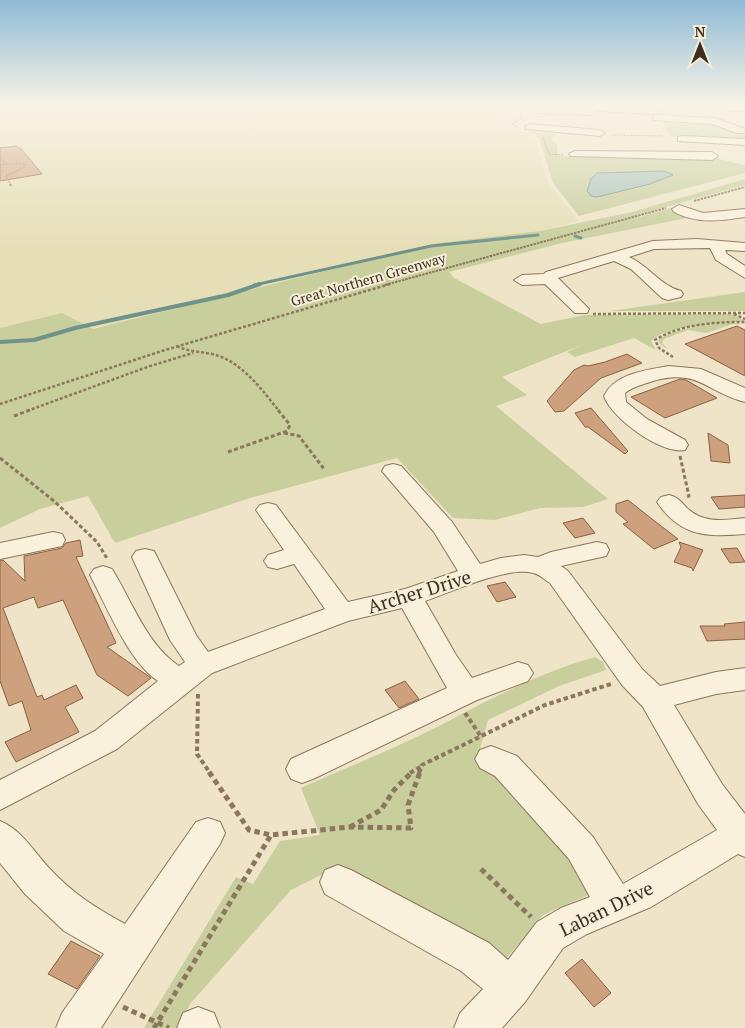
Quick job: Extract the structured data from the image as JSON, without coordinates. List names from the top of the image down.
{
  "streets": {
    "street": ["Archer Drive", "Laban Drive"],
    "path": ["Great Northern Greenway"]
  },
  "north": "top"
}
